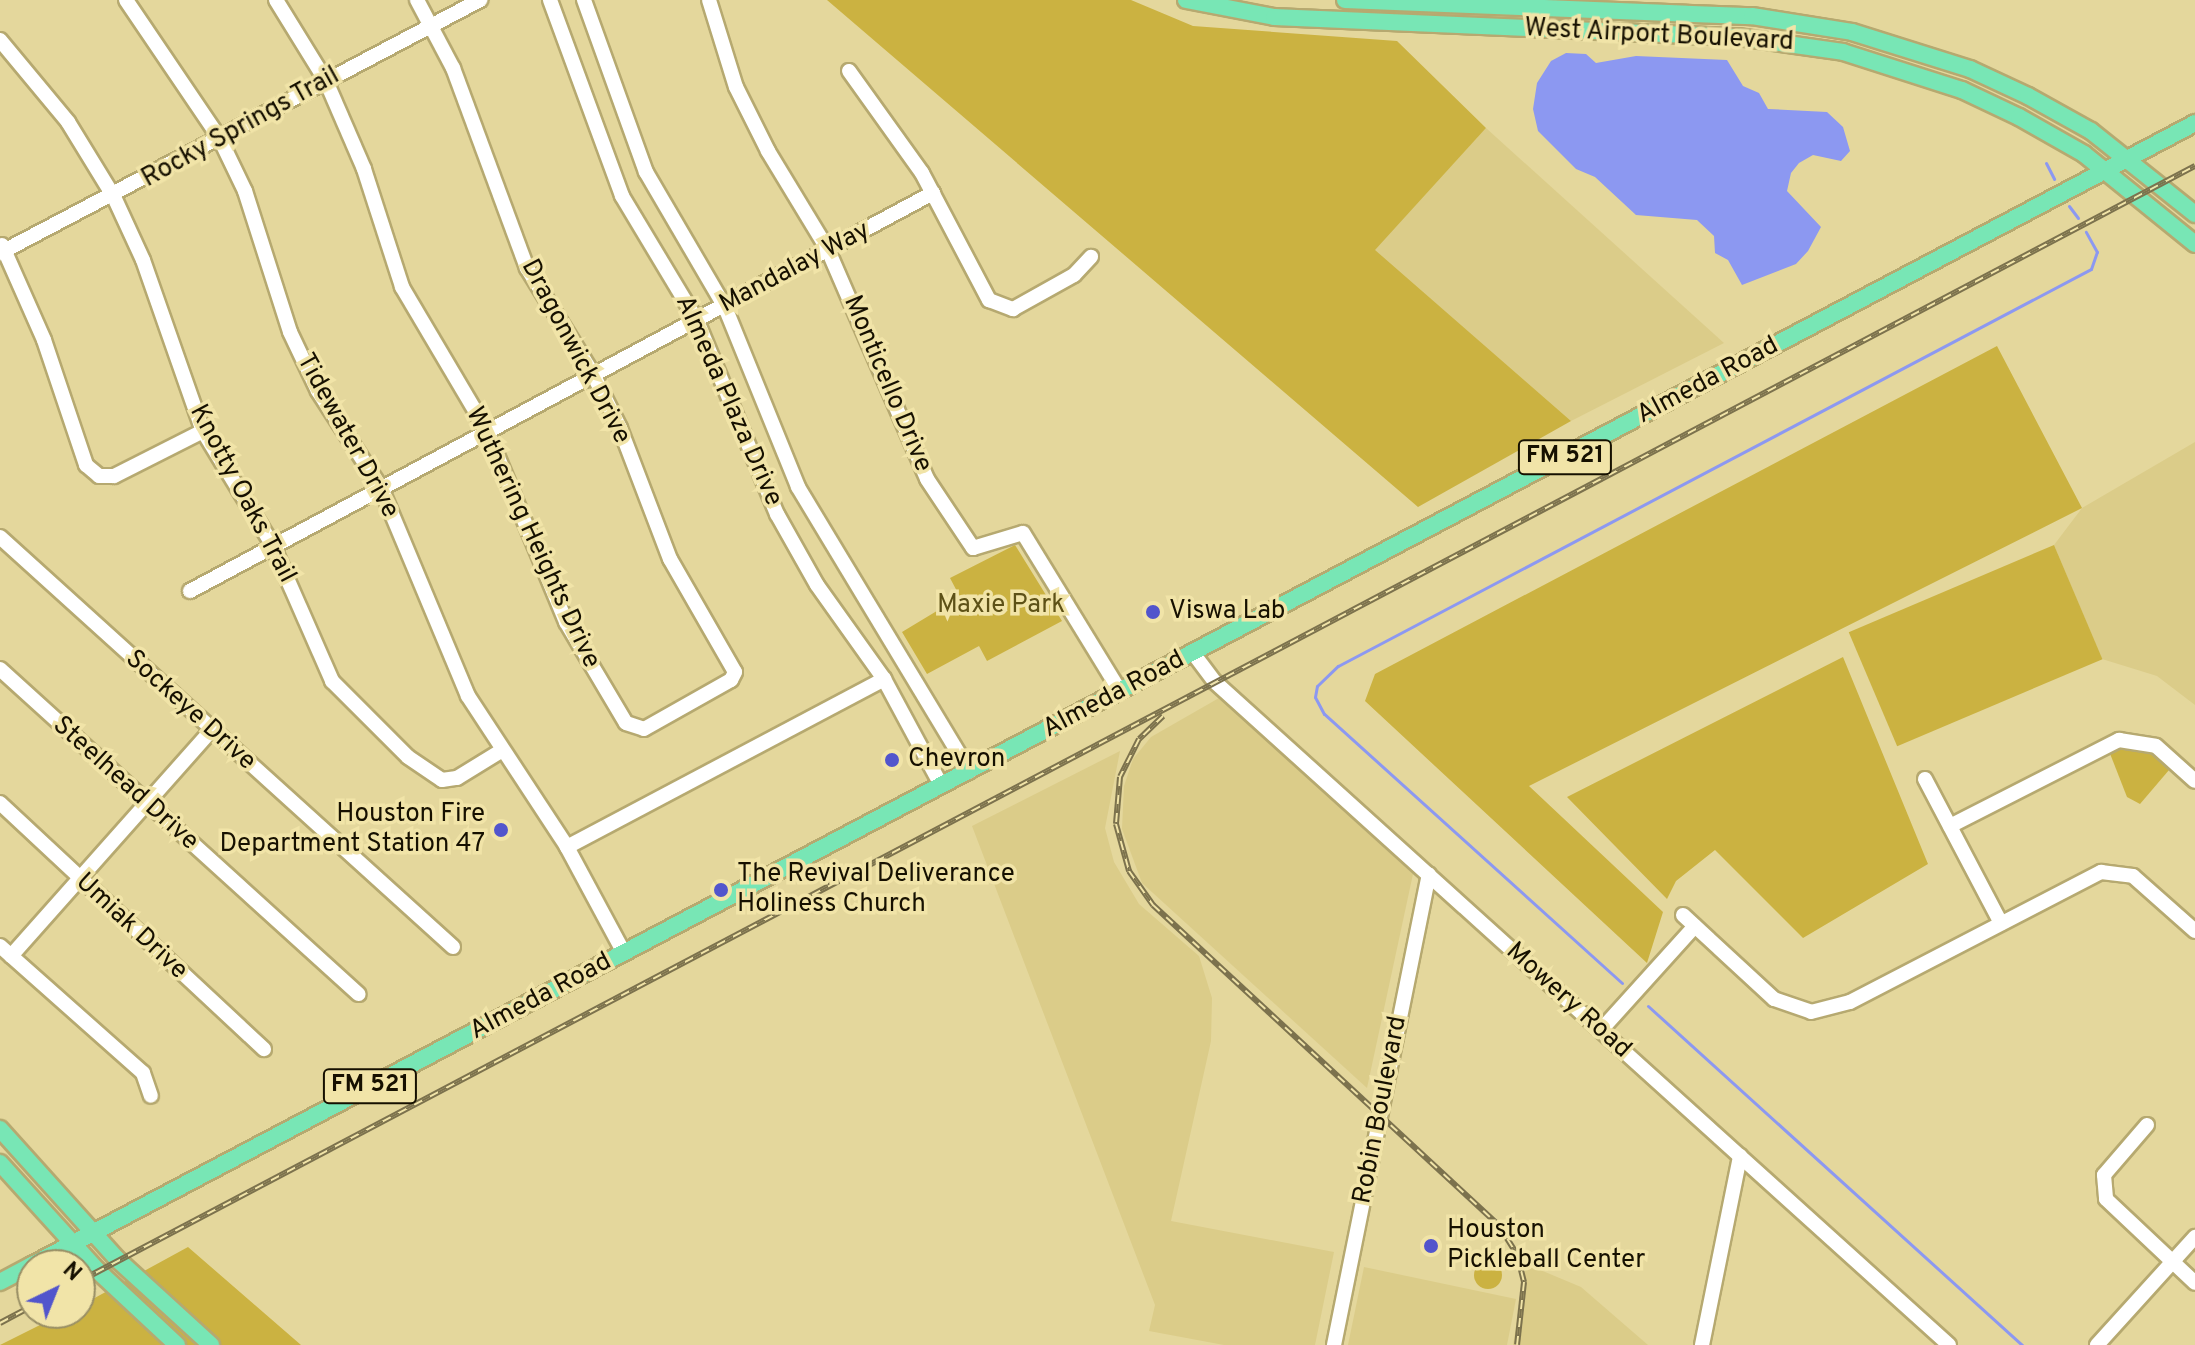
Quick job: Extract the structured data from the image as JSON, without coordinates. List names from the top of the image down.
{
  "streets": {
    "main road": ["West Airport Boulevard", "Almeda Road", "FM 521"],
    "street": [
      "Rocky Springs Trail",
      "Mandalay Way",
      "Dragonwick Drive",
      "Monticello Drive",
      "Almeda Plaza Drive",
      "Tidewater Drive",
      "Knotty Oaks Trail",
      "Wuthering Heights Drive",
      "Sockeye Drive",
      "Steelhead Drive",
      "Umiak Drive",
      "Mowery Road",
      "Robin Boulevard"
    ]
  },
  "crossings": [
    ["West Airport Boulevard", "Almeda Road"],
    ["Rocky Springs Trail", "Dragonwick Drive"],
    ["Rocky Springs Trail", "Tidewater Drive"],
    ["Rocky Springs Trail", "Knotty Oaks Trail"],
    ["Rocky Springs Trail", "Wuthering Heights Drive"],
    ["Mandalay Way", "Dragonwick Drive"],
    ["Mandalay Way", "Monticello Drive"],
    ["Mandalay Way", "Almeda Plaza Drive"],
    ["Mandalay Way", "Tidewater Drive"],
    ["Mandalay Way", "Knotty Oaks Trail"],
    ["Mandalay Way", "Wuthering Heights Drive"],
    ["Dragonwick Drive", "Wuthering Heights Drive"],
    ["Almeda Road", "Monticello Drive"],
    ["Almeda Road", "Almeda Plaza Drive"],
    ["Almeda Road", "Tidewater Drive"],
    ["Almeda Road", "Mowery Road"],
    ["Tidewater Drive", "Knotty Oaks Trail"],
    ["Mowery Road", "Robin Boulevard"]
  ],
  "parks": ["Maxie Park"],
  "places": [
    "Viswa Lab",
    "Chevron",
    "Houston Fire Department Station 47",
    "The Revival Deliverance Holiness Church",
    "Houston Pickleball Center"
  ],
  "north": "top right"
}
